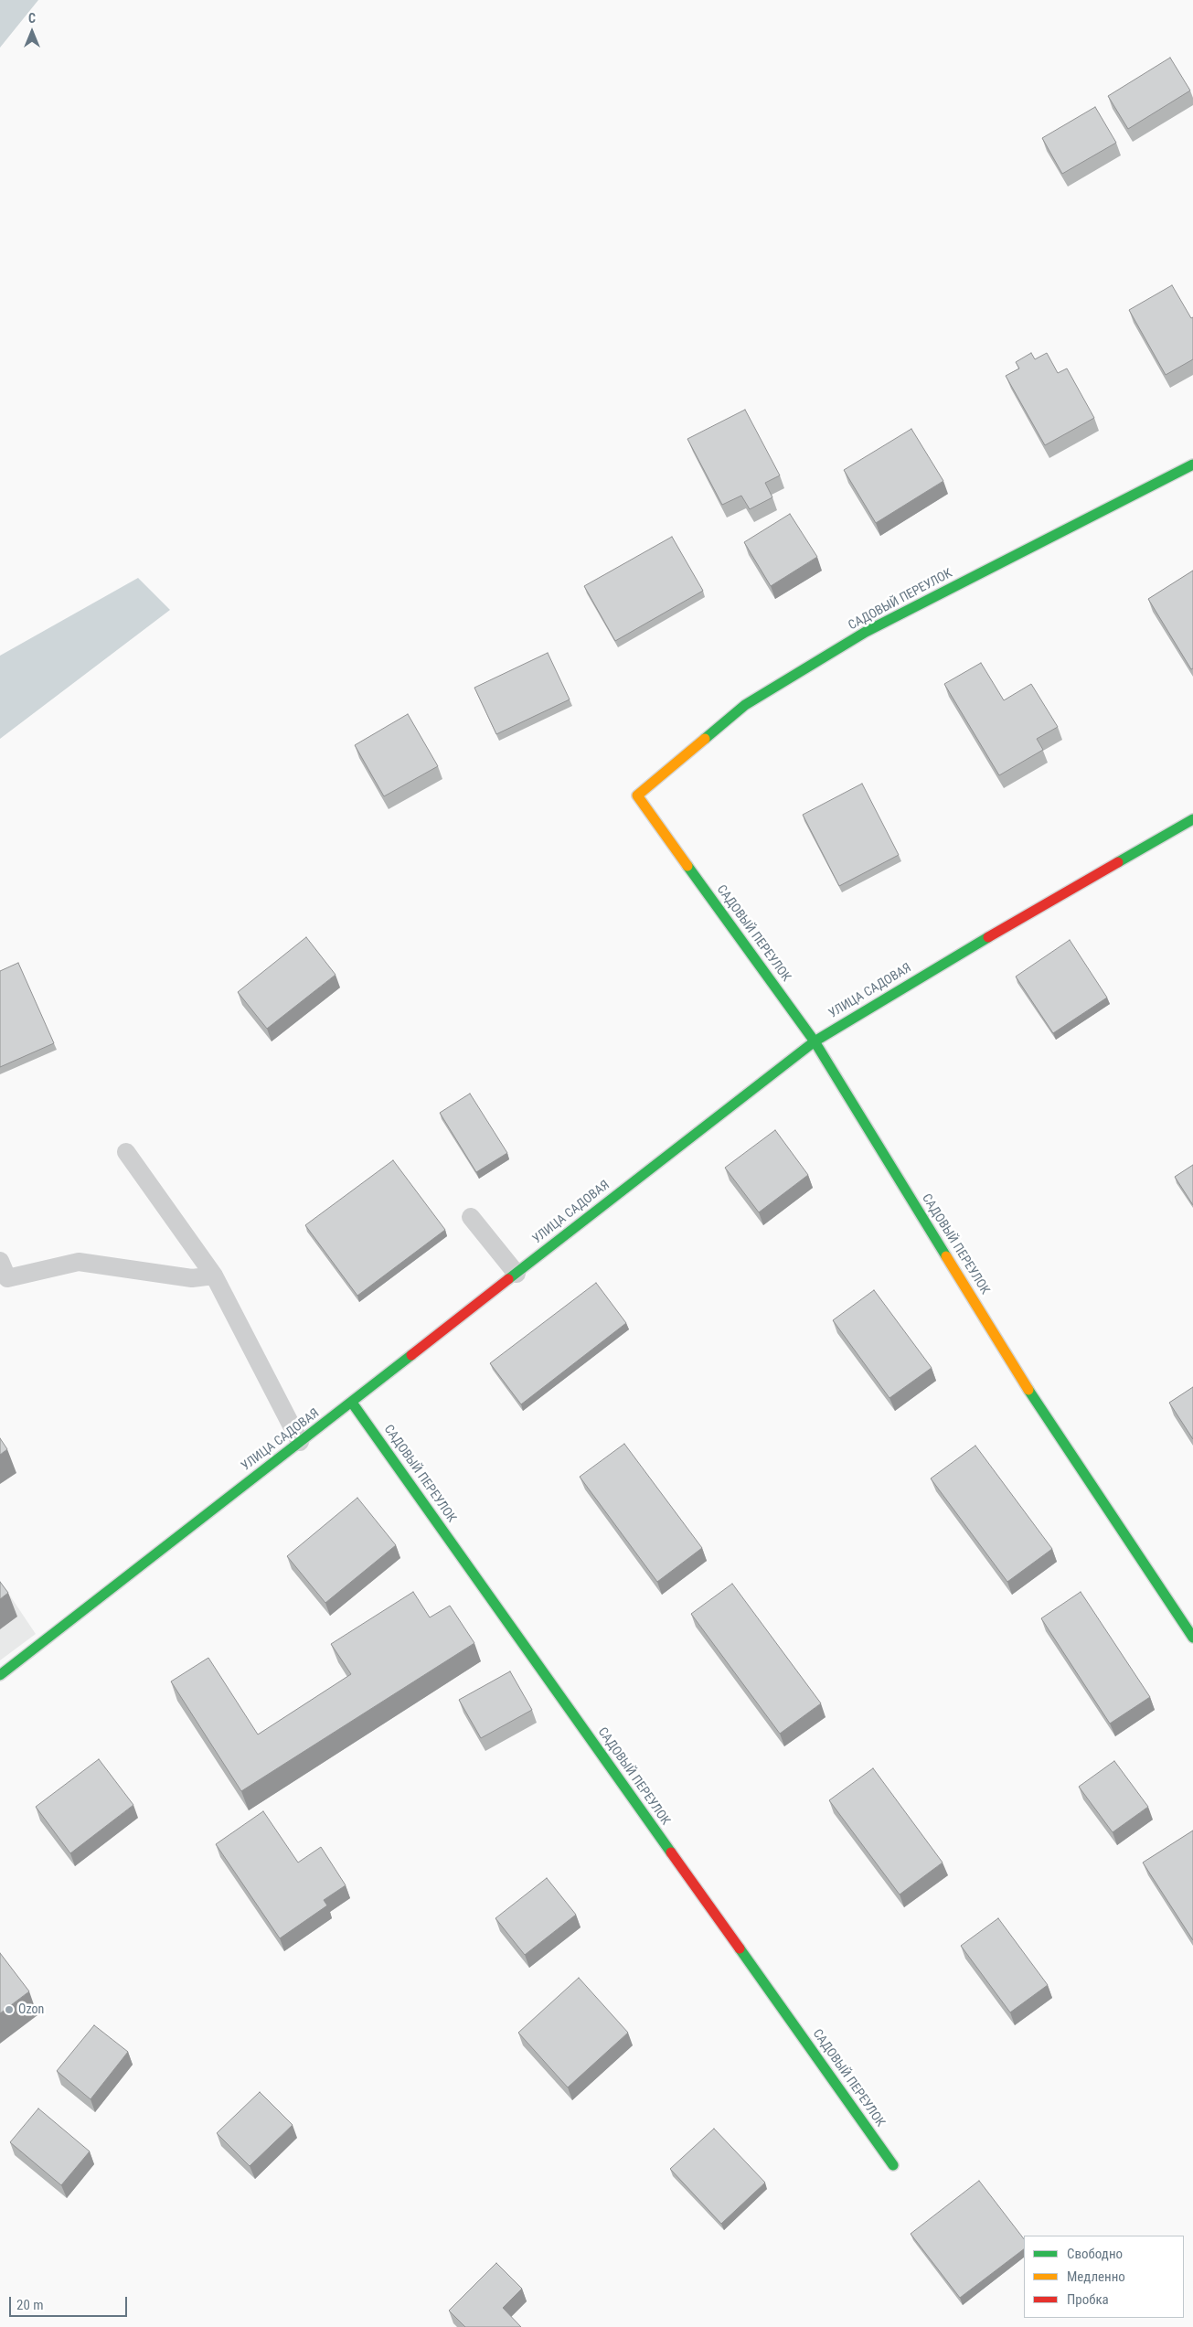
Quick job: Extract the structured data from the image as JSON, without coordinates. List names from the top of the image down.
{
  "streets": {
    "street": ["САДОВЫЙ ПЕРЕУЛОК", "УЛИЦА САДОВАЯ"]
  },
  "crossings": [
    ["САДОВЫЙ ПЕРЕУЛОК", "УЛИЦА САДОВАЯ"]
  ],
  "places": ["Ozon"],
  "legend": ["Свободно", "Медленно", "Пробка"],
  "scale_bar": "20 m",
  "north": "top"
}
